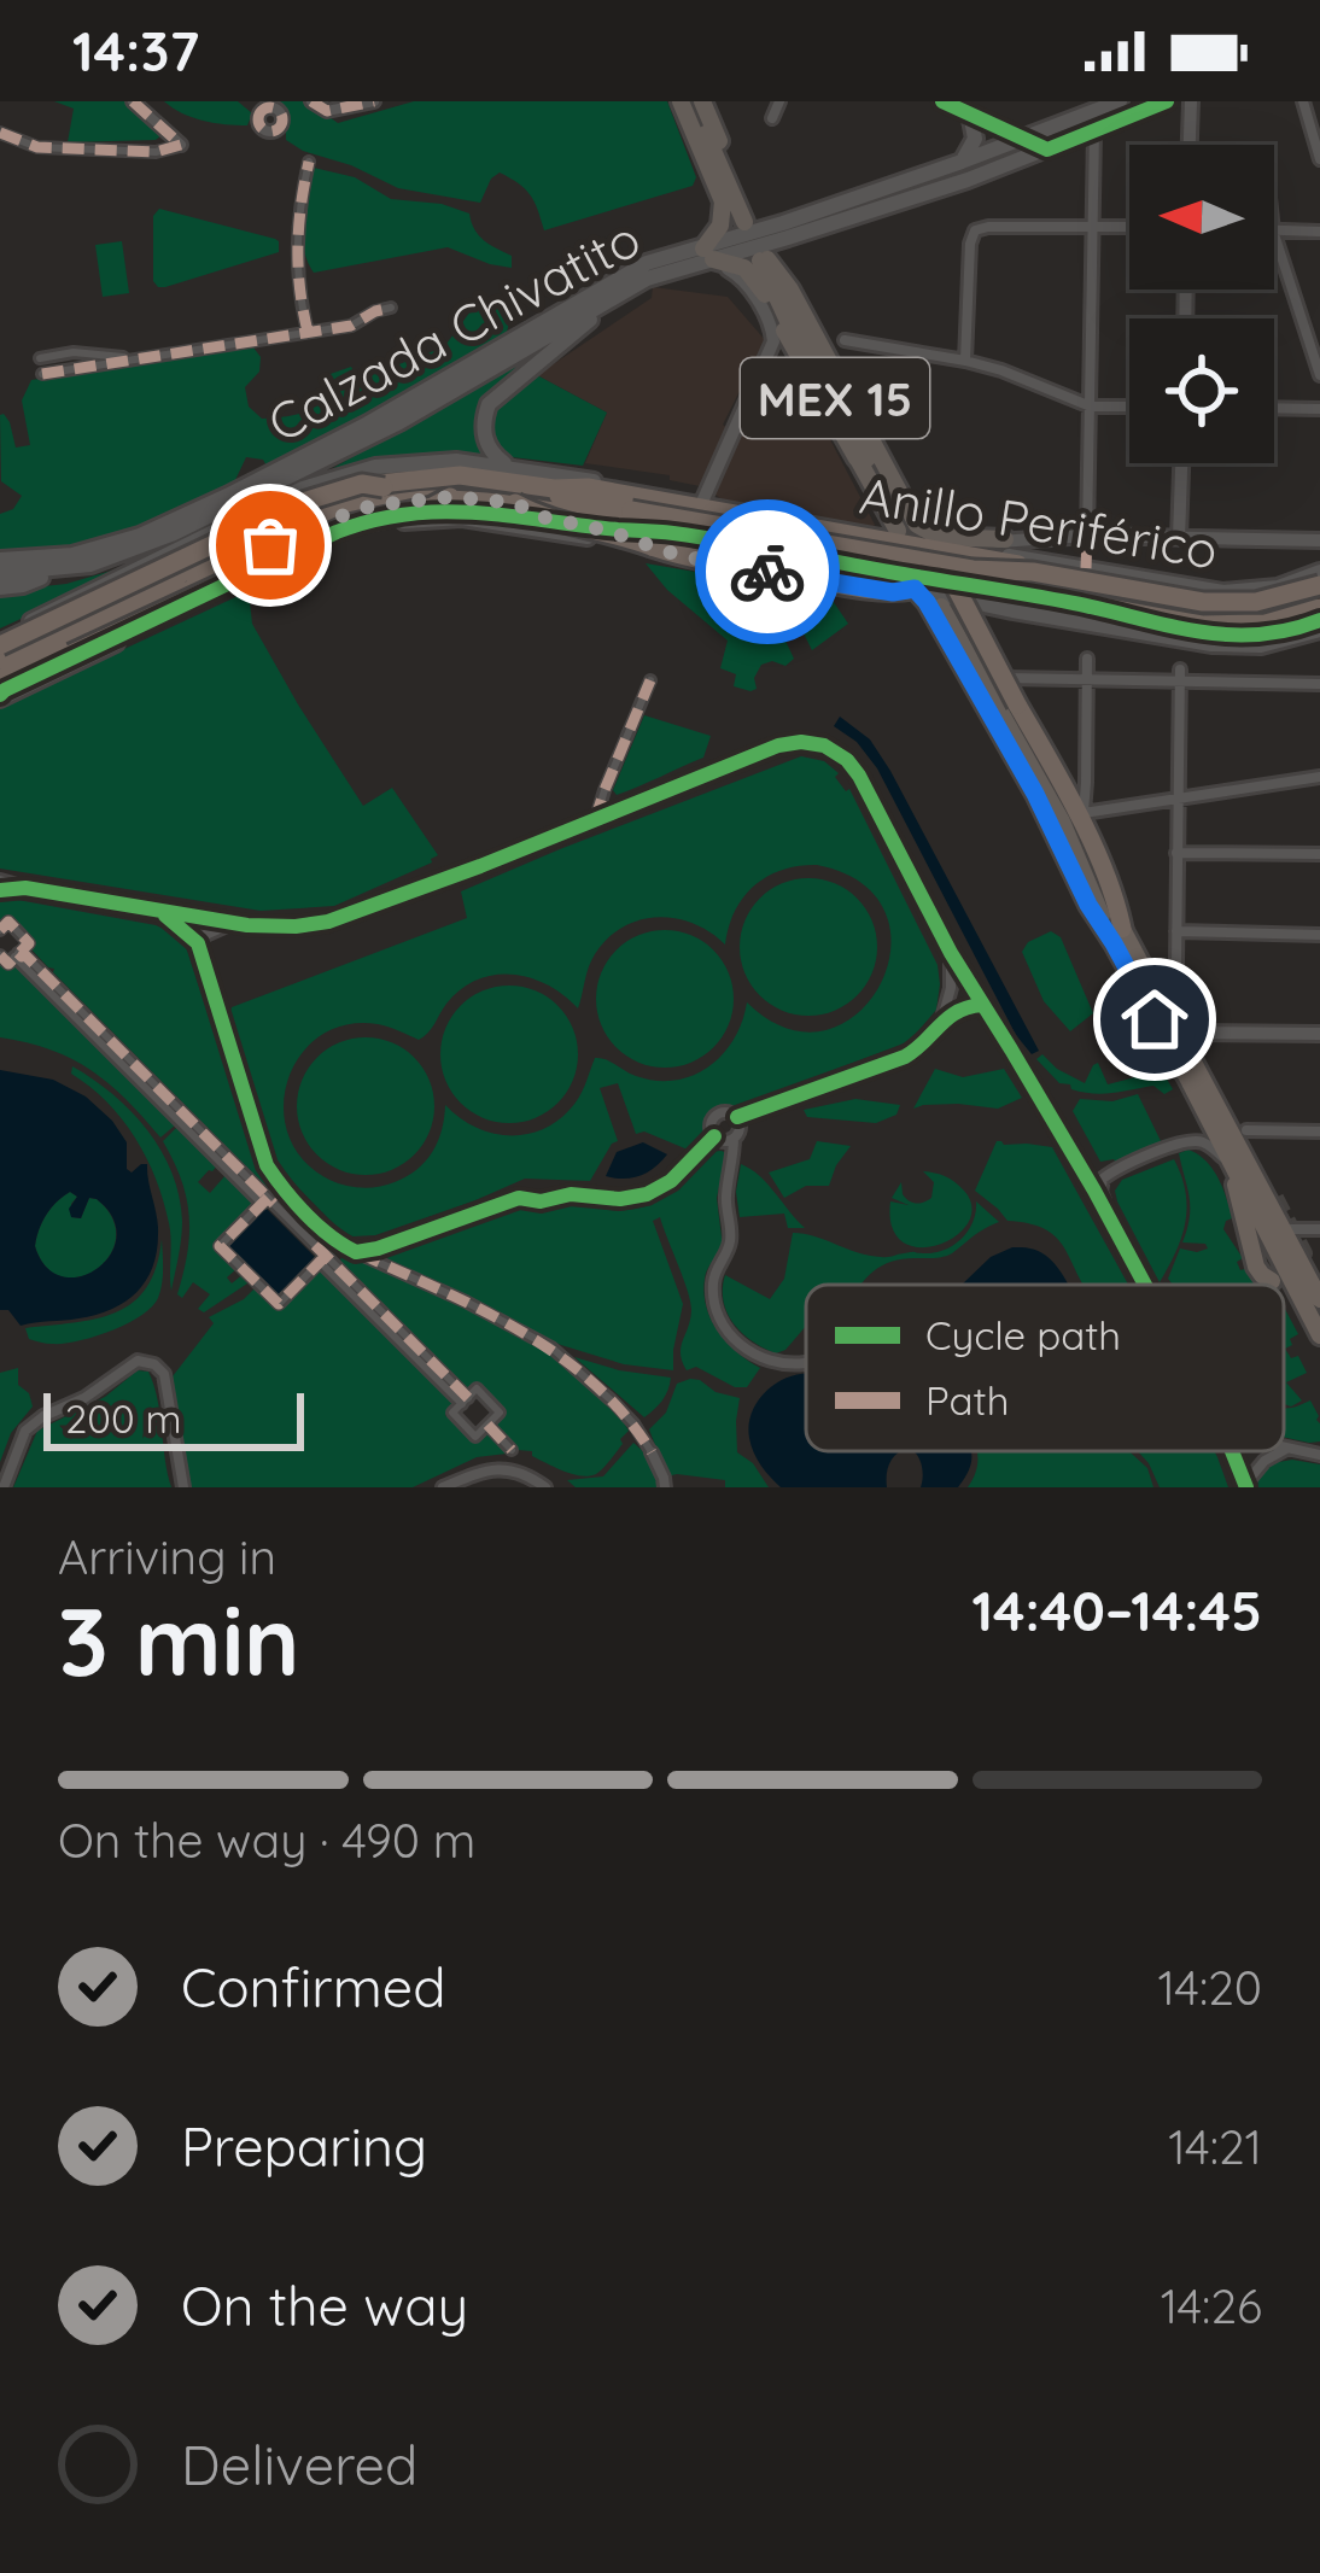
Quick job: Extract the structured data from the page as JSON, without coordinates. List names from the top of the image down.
{
  "streets": {
    "highway": ["Anillo Periférico"],
    "main road": ["Calzada Chivatito", "MEX 15"]
  },
  "legend": ["Cycle path", "Path"],
  "scale_bar": "200 m",
  "north": "left",
  "page": {
    "status": "14:37",
    "scale": "200 m",
    "heading": ["3 min", "Arriving in", "14:40–14:45"],
    "bar": "On the way · 490 m",
    "list": [
      ["Confirmed", "14:20"],
      ["Preparing", "14:21"],
      ["On the way", "14:26"],
      "Delivered"
    ]
  }
}
